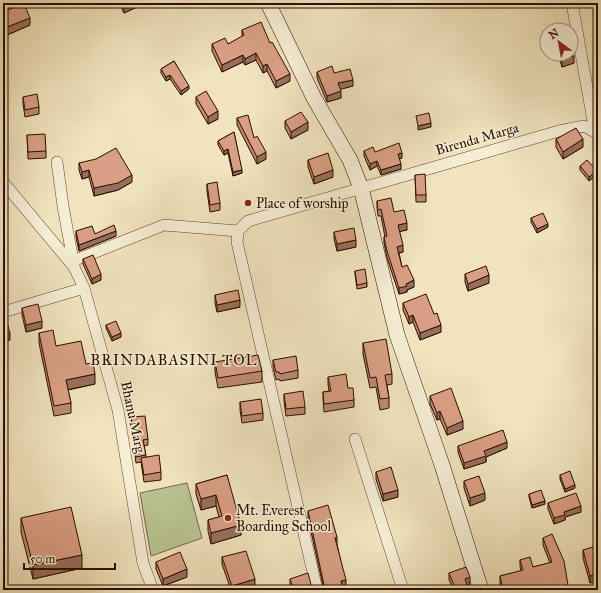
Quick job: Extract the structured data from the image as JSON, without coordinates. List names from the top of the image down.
{
  "streets": {
    "street": ["Birenda Marga", "Bhanu Marg"]
  },
  "districts": ["BRINDABASINI TOL"],
  "places": ["Place of worship", "Mt. Everest Boarding School"],
  "scale_bar": "50 m",
  "north": "top left"
}
